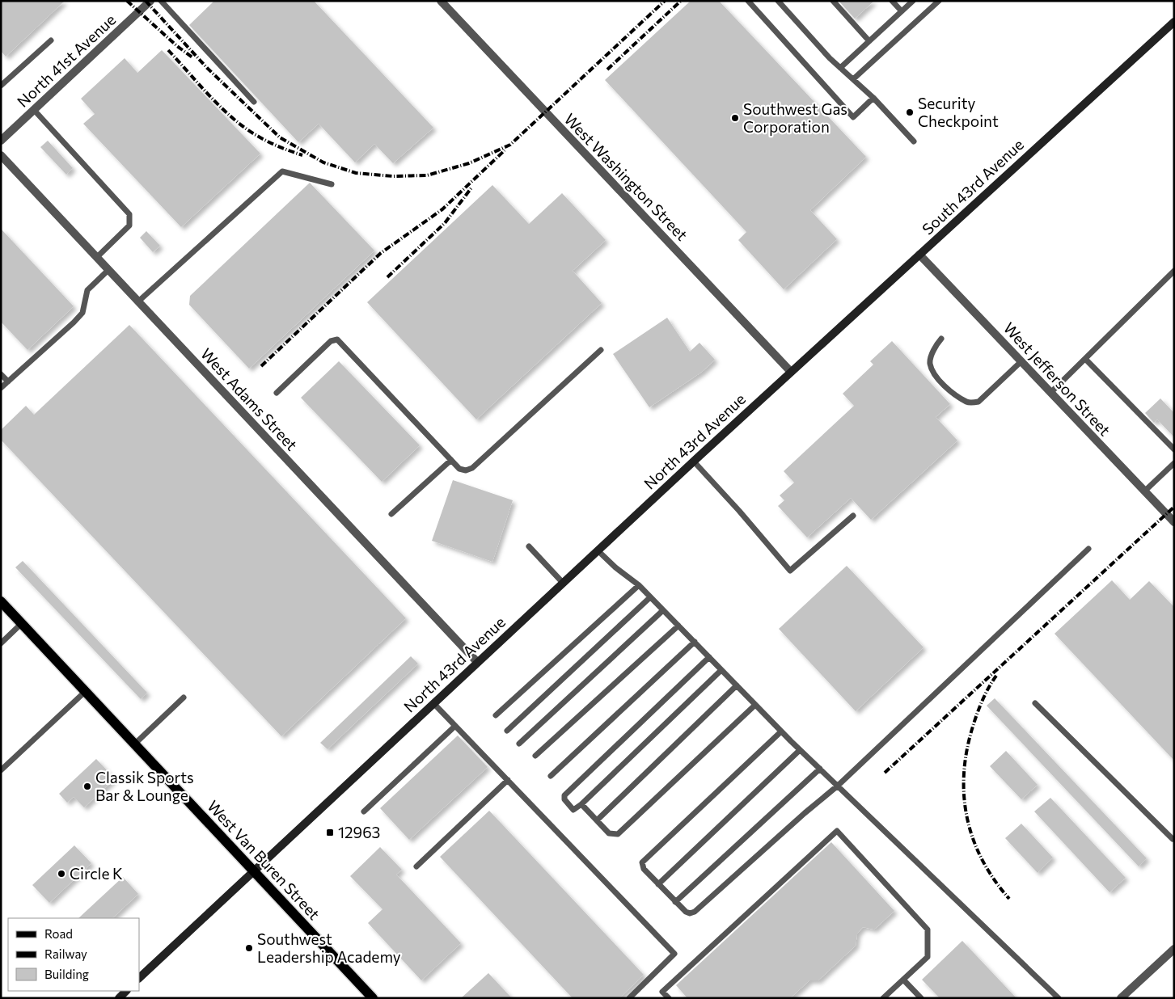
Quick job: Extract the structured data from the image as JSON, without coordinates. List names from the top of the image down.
{
  "streets": {
    "main road": ["South 43rd Avenue", "North 43rd Avenue", "West Van Buren Street"],
    "street": [
      "North 41st Avenue",
      "West Washington Street",
      "West Jefferson Street",
      "West Adams Street"
    ]
  },
  "crossings": [
    ["West Washington Street", "South 43rd Avenue"],
    ["West Washington Street", "North 43rd Avenue"],
    ["South 43rd Avenue", "West Jefferson Street"],
    ["South 43rd Avenue", "North 43rd Avenue"],
    ["West Adams Street", "North 43rd Avenue"],
    ["North 43rd Avenue", "West Van Buren Street"]
  ],
  "places": {
    "other": [
      "Security Checkpoint",
      "Southwest Gas Corporation",
      "Classik Sports Bar & Lounge",
      "Circle K",
      "Southwest Leadership Academy"
    ],
    "transit": ["12963"]
  },
  "legend": ["Road", "Railway", "Building"]
}
